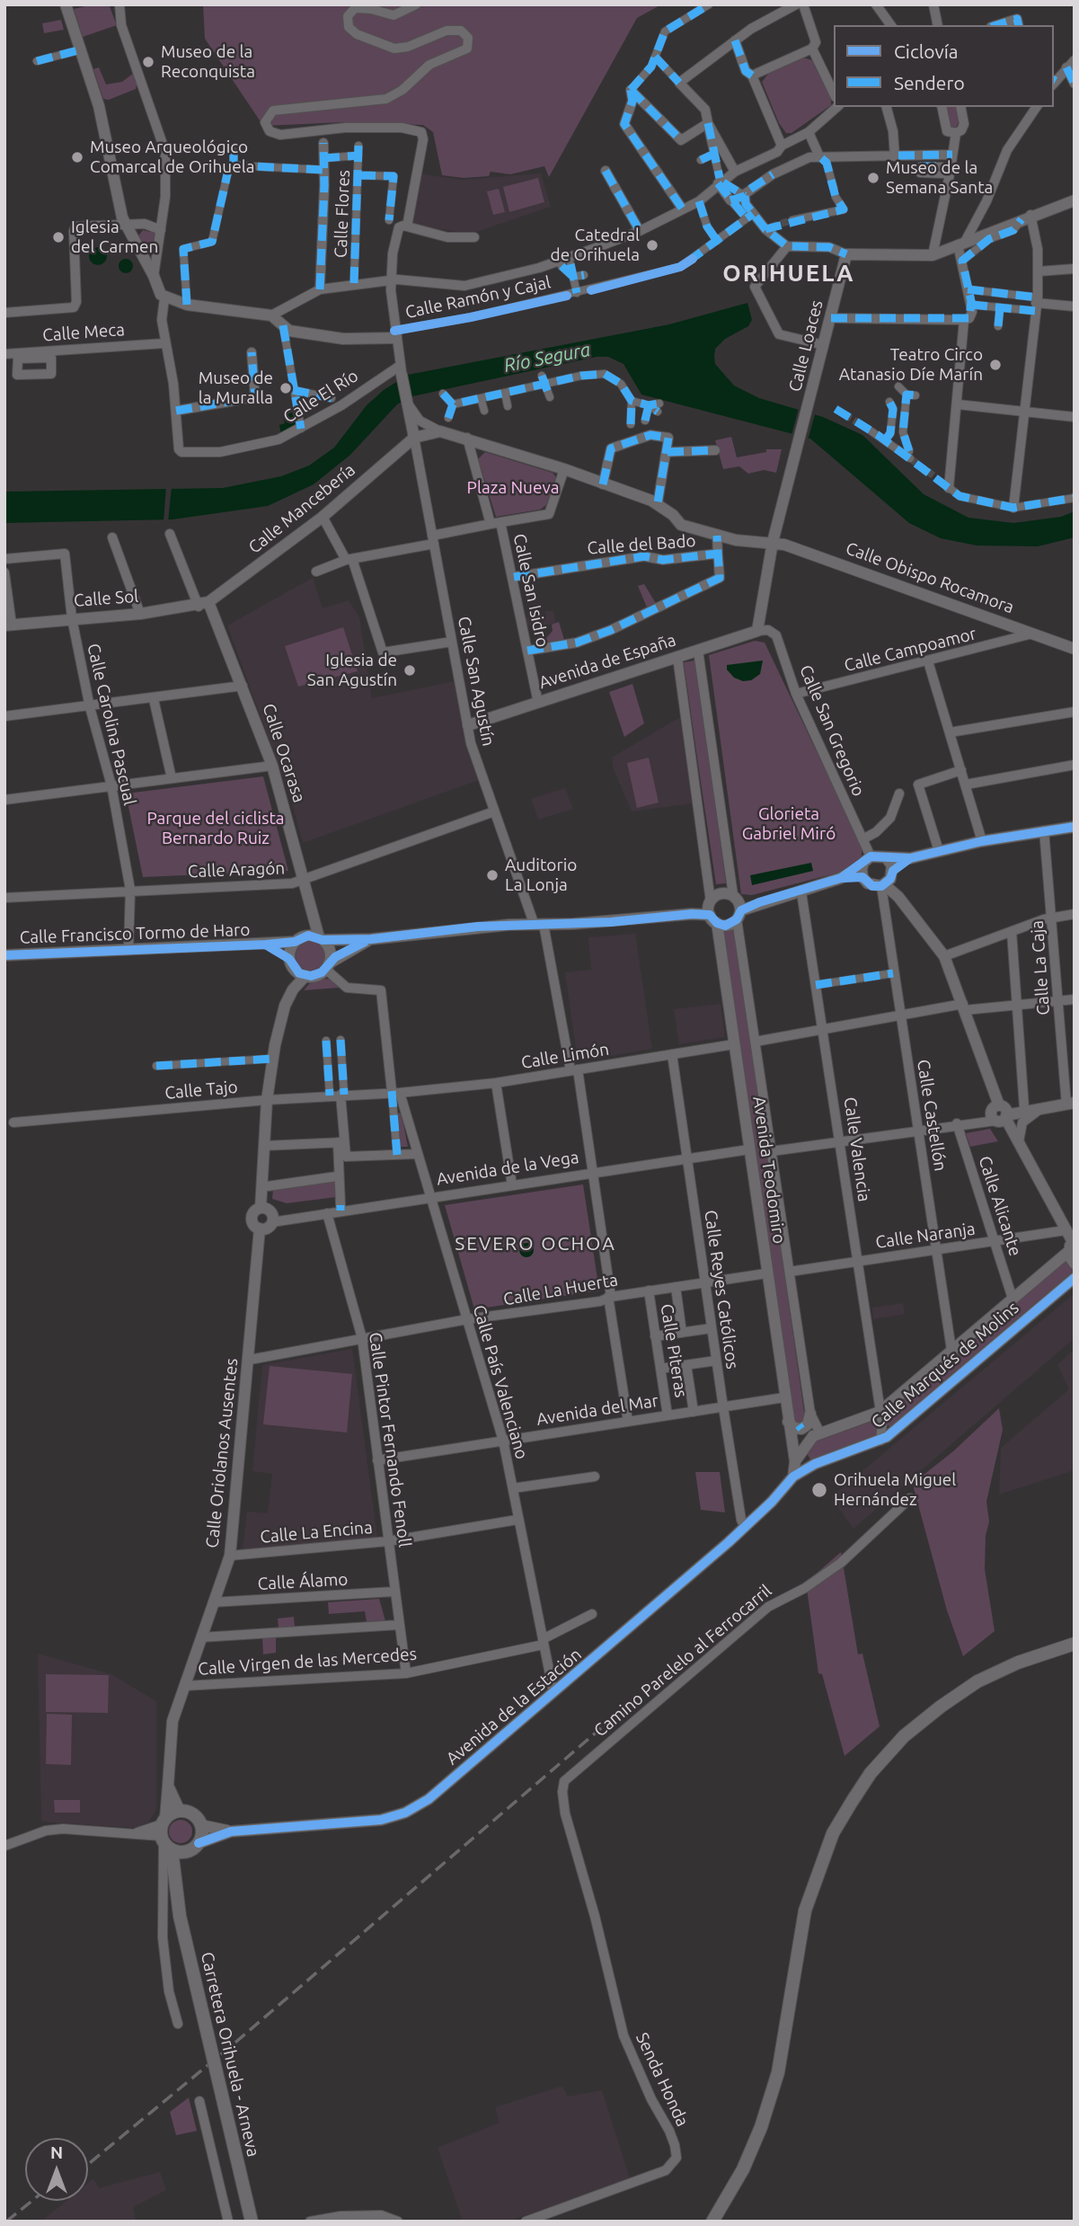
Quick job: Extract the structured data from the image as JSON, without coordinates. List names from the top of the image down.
{
  "streets": {
    "main road": ["Carretera Orihuela - Arneva"],
    "street": [
      "Calle Flores",
      "Calle Ramón y Cajal",
      "Calle Meca",
      "Calle Loaces",
      "Calle El Río",
      "Calle Mancebería",
      "Calle del Bado",
      "Calle Obispo Rocamora",
      "Calle San Isidro",
      "Calle Sol",
      "Calle Campoamor",
      "Avenida de España",
      "Calle San Agustín",
      "Calle Carolina Pascual",
      "Calle San Gregorio",
      "Calle Ocarasa",
      "Calle Aragón",
      "Calle Francisco Tormo de Haro",
      "Calle La Caja",
      "Calle Limón",
      "Calle Tajo",
      "Calle Castellón",
      "Calle Valencia",
      "Avenida de la Vega",
      "Avenida Teodomiro",
      "Calle Alicante",
      "Calle Naranja",
      "Calle La Huerta",
      "Calle Reyes Católicos",
      "Calle Piteras",
      "Calle Marqués de Molins",
      "Calle País Valenciano",
      "Avenida del Mar",
      "Calle Pintor Fernando Fenoll",
      "Calle Oriolanos Ausentes",
      "Calle La Encina",
      "Calle Álamo",
      "Camino Parelelo al Ferrocarril",
      "Calle Virgen de las Mercedes",
      "Avenida de la Estación",
      "Senda Honda"
    ]
  },
  "crossings": [
    ["Calle Loaces", "Calle Obispo Rocamora"],
    ["Calle Loaces", "Avenida de España"],
    ["Calle Loaces", "Calle San Gregorio"],
    ["Calle Mancebería", "Calle Sol"],
    ["Calle Mancebería", "Calle San Agustín"],
    ["Calle Mancebería", "Calle Ocarasa"],
    ["Calle del Bado", "Calle Obispo Rocamora"],
    ["Calle del Bado", "Calle San Isidro"],
    ["Calle Obispo Rocamora", "Calle Campoamor"],
    ["Calle San Isidro", "Avenida de España"],
    ["Calle Sol", "Calle Carolina Pascual"],
    ["Calle Sol", "Calle Ocarasa"],
    ["Calle Campoamor", "Calle San Gregorio"],
    ["Avenida de España", "Calle San Agustín"],
    ["Avenida de España", "Calle San Gregorio"],
    ["Avenida de España", "Avenida Teodomiro"],
    ["Calle San Agustín", "Calle Aragón"],
    ["Calle Carolina Pascual", "Calle Aragón"],
    ["Calle Carolina Pascual", "Calle Francisco Tormo de Haro"],
    ["Calle Ocarasa", "Calle Aragón"],
    ["Calle Ocarasa", "Calle Francisco Tormo de Haro"],
    ["Calle Ocarasa", "Calle País Valenciano"],
    ["Calle Francisco Tormo de Haro", "Calle País Valenciano"],
    ["Calle Limón", "Calle Tajo"],
    ["Calle Limón", "Avenida Teodomiro"],
    ["Calle Limón", "Calle Reyes Católicos"],
    ["Calle Limón", "Calle País Valenciano"],
    ["Calle Tajo", "Calle País Valenciano"],
    ["Calle Castellón", "Calle Naranja"],
    ["Calle Castellón", "Calle Marqués de Molins"],
    ["Calle Valencia", "Calle Naranja"],
    ["Calle Valencia", "Calle Marqués de Molins"],
    ["Avenida de la Vega", "Avenida Teodomiro"],
    ["Avenida de la Vega", "Calle Reyes Católicos"],
    ["Avenida de la Vega", "Calle País Valenciano"],
    ["Avenida de la Vega", "Calle Pintor Fernando Fenoll"],
    ["Avenida de la Vega", "Calle Oriolanos Ausentes"],
    ["Avenida Teodomiro", "Calle Naranja"],
    ["Avenida Teodomiro", "Calle La Huerta"],
    ["Avenida Teodomiro", "Calle Marqués de Molins"],
    ["Avenida Teodomiro", "Avenida del Mar"],
    ["Avenida Teodomiro", "Avenida de la Estación"],
    ["Calle Alicante", "Calle Naranja"],
    ["Calle Alicante", "Calle Marqués de Molins"],
    ["Calle Naranja", "Calle Marqués de Molins"],
    ["Calle La Huerta", "Calle Reyes Católicos"],
    ["Calle La Huerta", "Calle Piteras"],
    ["Calle La Huerta", "Calle País Valenciano"],
    ["Calle La Huerta", "Calle Pintor Fernando Fenoll"],
    ["Calle La Huerta", "Calle Oriolanos Ausentes"],
    ["Calle Reyes Católicos", "Avenida del Mar"],
    ["Calle Reyes Católicos", "Avenida de la Estación"],
    ["Calle Piteras", "Avenida del Mar"],
    ["Calle Marqués de Molins", "Avenida de la Estación"],
    ["Calle País Valenciano", "Avenida del Mar"],
    ["Calle País Valenciano", "Calle La Encina"],
    ["Calle País Valenciano", "Calle Virgen de las Mercedes"],
    ["Calle País Valenciano", "Avenida de la Estación"],
    ["Avenida del Mar", "Calle Pintor Fernando Fenoll"],
    ["Calle Pintor Fernando Fenoll", "Calle La Encina"],
    ["Calle Pintor Fernando Fenoll", "Calle Álamo"],
    ["Calle Pintor Fernando Fenoll", "Calle Virgen de las Mercedes"],
    ["Calle Oriolanos Ausentes", "Calle La Encina"],
    ["Calle Oriolanos Ausentes", "Calle Álamo"],
    ["Calle Oriolanos Ausentes", "Calle Virgen de las Mercedes"],
    ["Calle Oriolanos Ausentes", "Avenida de la Estación"],
    ["Calle Oriolanos Ausentes", "Carretera Orihuela - Arneva"],
    ["Camino Parelelo al Ferrocarril", "Senda Honda"],
    ["Avenida de la Estación", "Carretera Orihuela - Arneva"]
  ],
  "districts": ["ORIHUELA", "SEVERO OCHOA"],
  "water": ["Río Segura"],
  "parks": ["Plaza Nueva", "Glorieta Gabriel Miró", "Parque del ciclista Bernardo Ruiz"],
  "places": [
    "Museo de la Reconquista",
    "Museo Arqueológico Comarcal de Orihuela",
    "Museo de la Semana Santa",
    "Iglesia del Carmen",
    "Catedral de Orihuela",
    "Teatro Circo Atanasio Díe Marín",
    "Museo de la Muralla",
    "Iglesia de San Agustín",
    "Auditorio La Lonja",
    "Orihuela Miguel Hernández"
  ],
  "legend": ["Ciclovía", "Sendero"],
  "north": "top"
}
